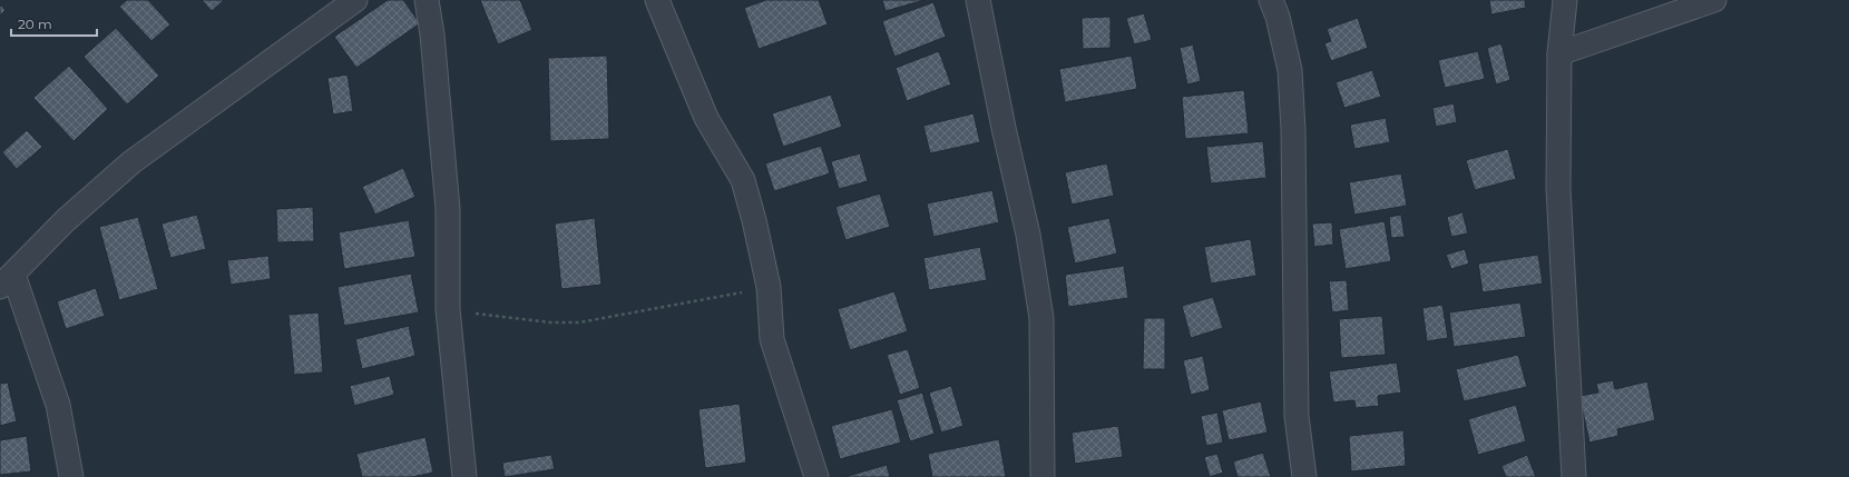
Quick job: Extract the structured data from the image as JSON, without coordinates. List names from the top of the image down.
{
  "scale_bar": "20 m"
}
